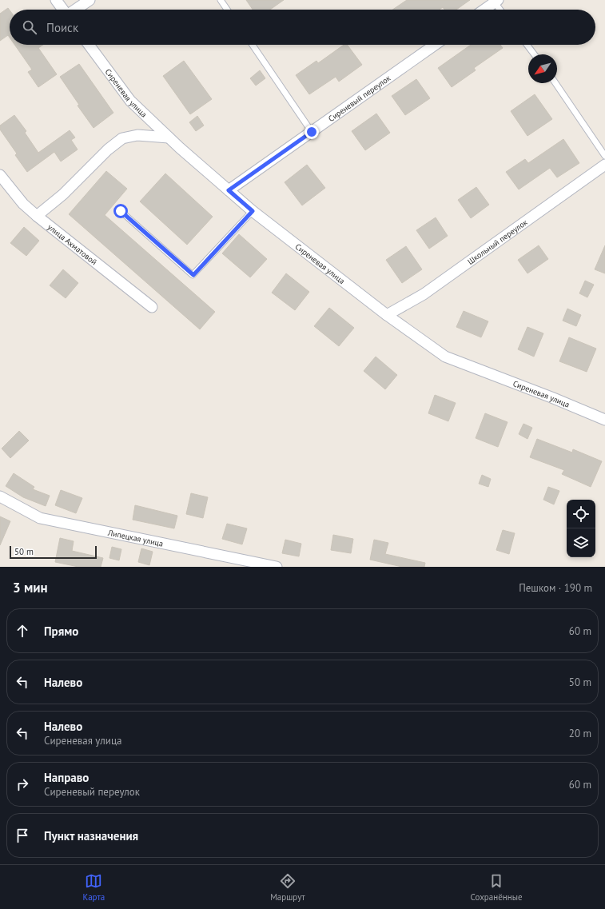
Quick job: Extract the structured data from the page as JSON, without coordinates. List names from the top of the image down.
{
  "streets": {
    "street": [
      "Сиреневая улица",
      "Сиреневый переулок",
      "Школьный переулок",
      "улица Ахматовой",
      "Липецкая улица"
    ]
  },
  "crossings": [
    ["Сиреневая улица", "Сиреневый переулок"],
    ["Сиреневая улица", "Школьный переулок"]
  ],
  "scale_bar": "50 m",
  "north": "bottom left",
  "page": {
    "search": "Поиск",
    "scale": "50 m",
    "heading": ["3 мин", "Пешком · 190 m"],
    "list": [
      ["Прямо", "60 m"],
      ["Налево", "50 m"],
      ["Налево", "Сиреневая улица", "20 m"],
      ["Направо", "Сиреневый переулок", "60 m"],
      "Пункт назначения"
    ],
    "nav": ["Карта", "Маршрут", "Сохранённые"]
  }
}
